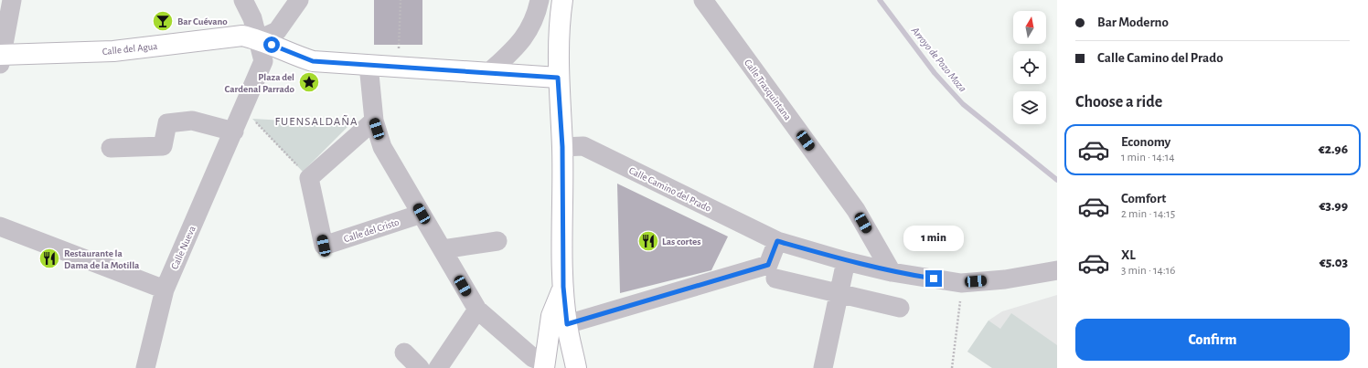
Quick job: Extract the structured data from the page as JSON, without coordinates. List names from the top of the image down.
{
  "streets": {
    "street": [
      "Calle del Agua",
      "Calle Trasquintana",
      "Calle Camino del Prado",
      "Calle del Cristo",
      "Calle Nueva"
    ]
  },
  "crossings": [
    ["Calle Trasquintana", "Calle Camino del Prado"]
  ],
  "districts": ["FUENSALDAÑA"],
  "water": ["Arroyo de Pozo Moza"],
  "places": {
    "bar": ["Bar Cuévano"],
    "place": ["Plaza del Cardenal Parrado"],
    "restaurant": ["Las cortes", "Restaurante la Dama de la Motilla"]
  },
  "north": "top",
  "page": {
    "banner": ["Bar Moderno", "Calle Camino del Prado"],
    "heading": "Choose a ride",
    "list": [
      {
        "name": "Economy",
        "note": "1 min · 14:14",
        "value": "€2.96"
      },
      {
        "name": "Comfort",
        "note": "2 min · 14:15",
        "value": "€3.99"
      },
      {
        "name": "XL",
        "note": "3 min · 14:16",
        "value": "€5.03"
      }
    ],
    "bubble": "1 min",
    "buttons": "Confirm"
  }
}
